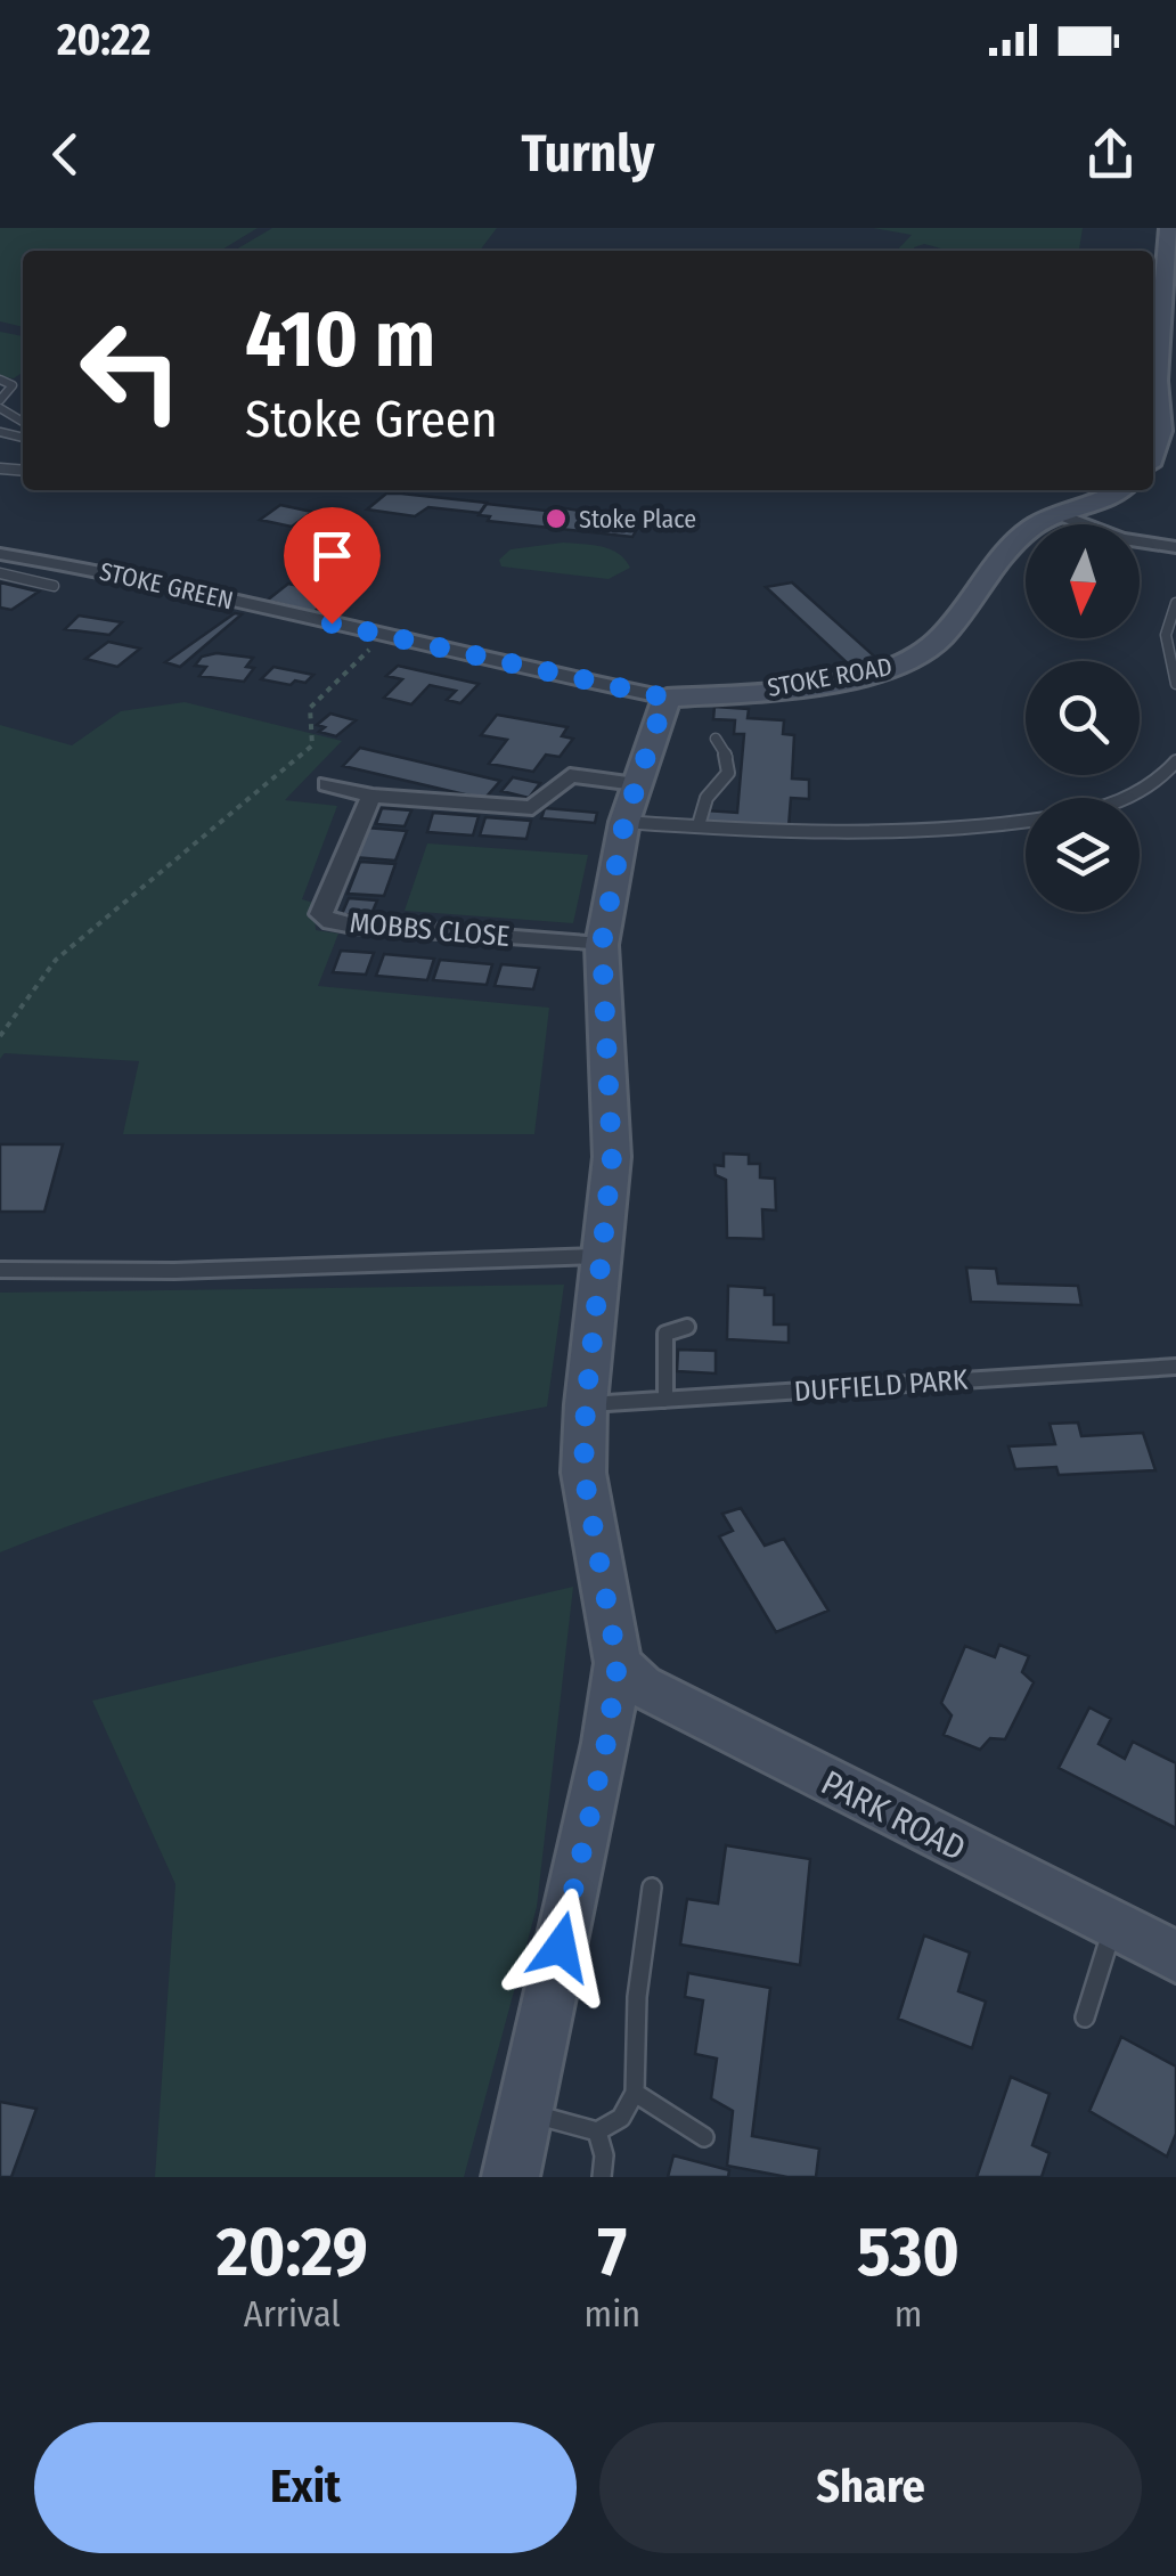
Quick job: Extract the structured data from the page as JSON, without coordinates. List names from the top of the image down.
{
  "streets": {
    "main road": ["STOKE ROAD", "PARK ROAD"],
    "street": ["STOKE GREEN", "MOBBS CLOSE"],
    "lane": ["DUFFIELD PARK"]
  },
  "crossings": [
    ["STOKE GREEN", "STOKE ROAD"]
  ],
  "places": ["Stoke Place"],
  "north": "bottom",
  "page": {
    "status": "20:22",
    "header": "Turnly",
    "turn": ["410 m", "Stoke Green"],
    "eta": [
      "20:29",
      "Arrival",
      "7",
      "min",
      "530",
      "m"
    ],
    "buttons": ["Exit", "Share"]
  }
}
